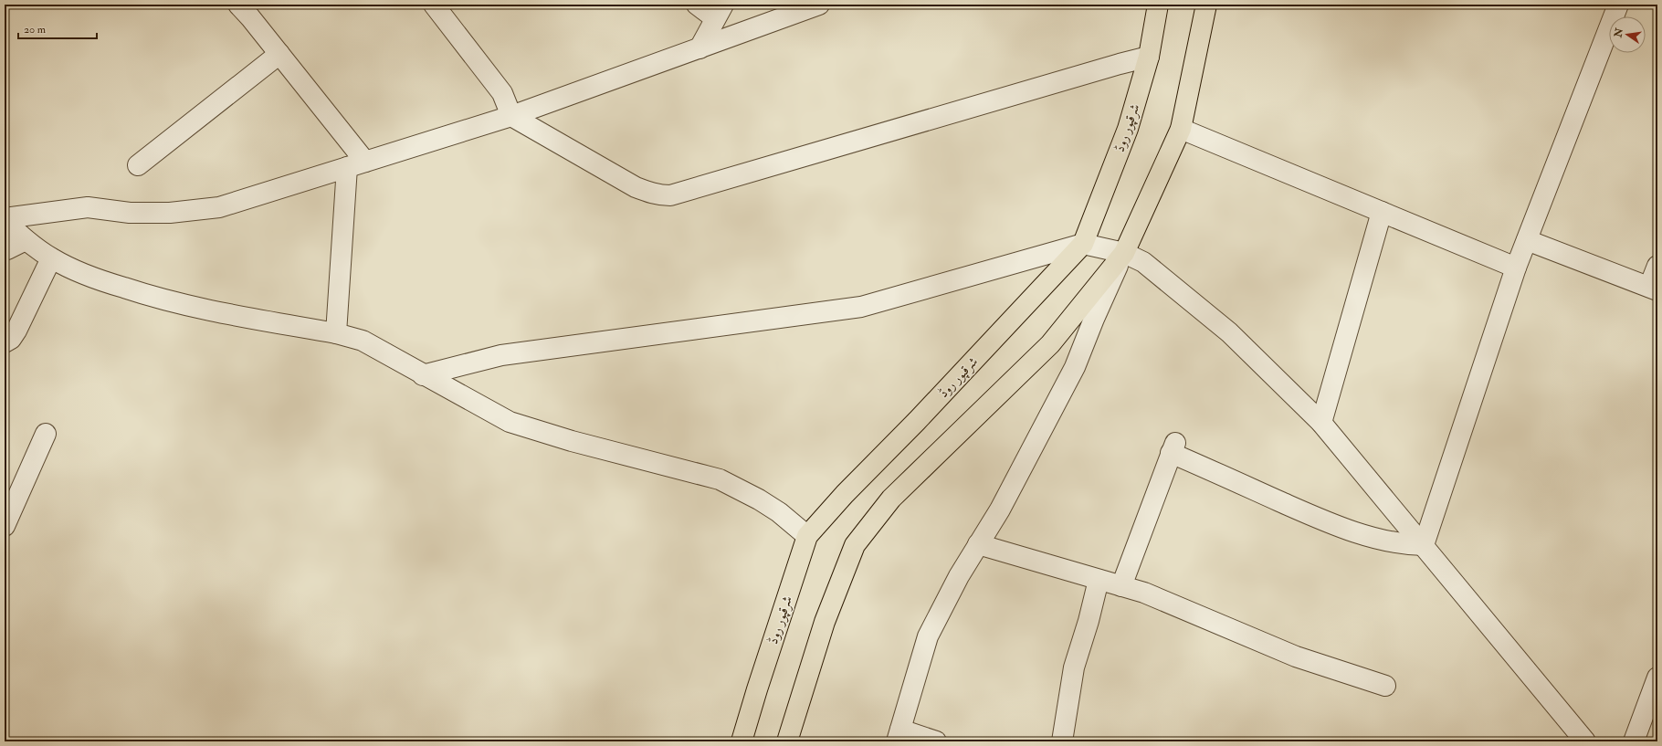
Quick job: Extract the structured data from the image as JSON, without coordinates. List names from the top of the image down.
{
  "streets": {
    "main road": ["شرقپور روڈ"]
  },
  "scale_bar": "20 m",
  "north": "left"
}
